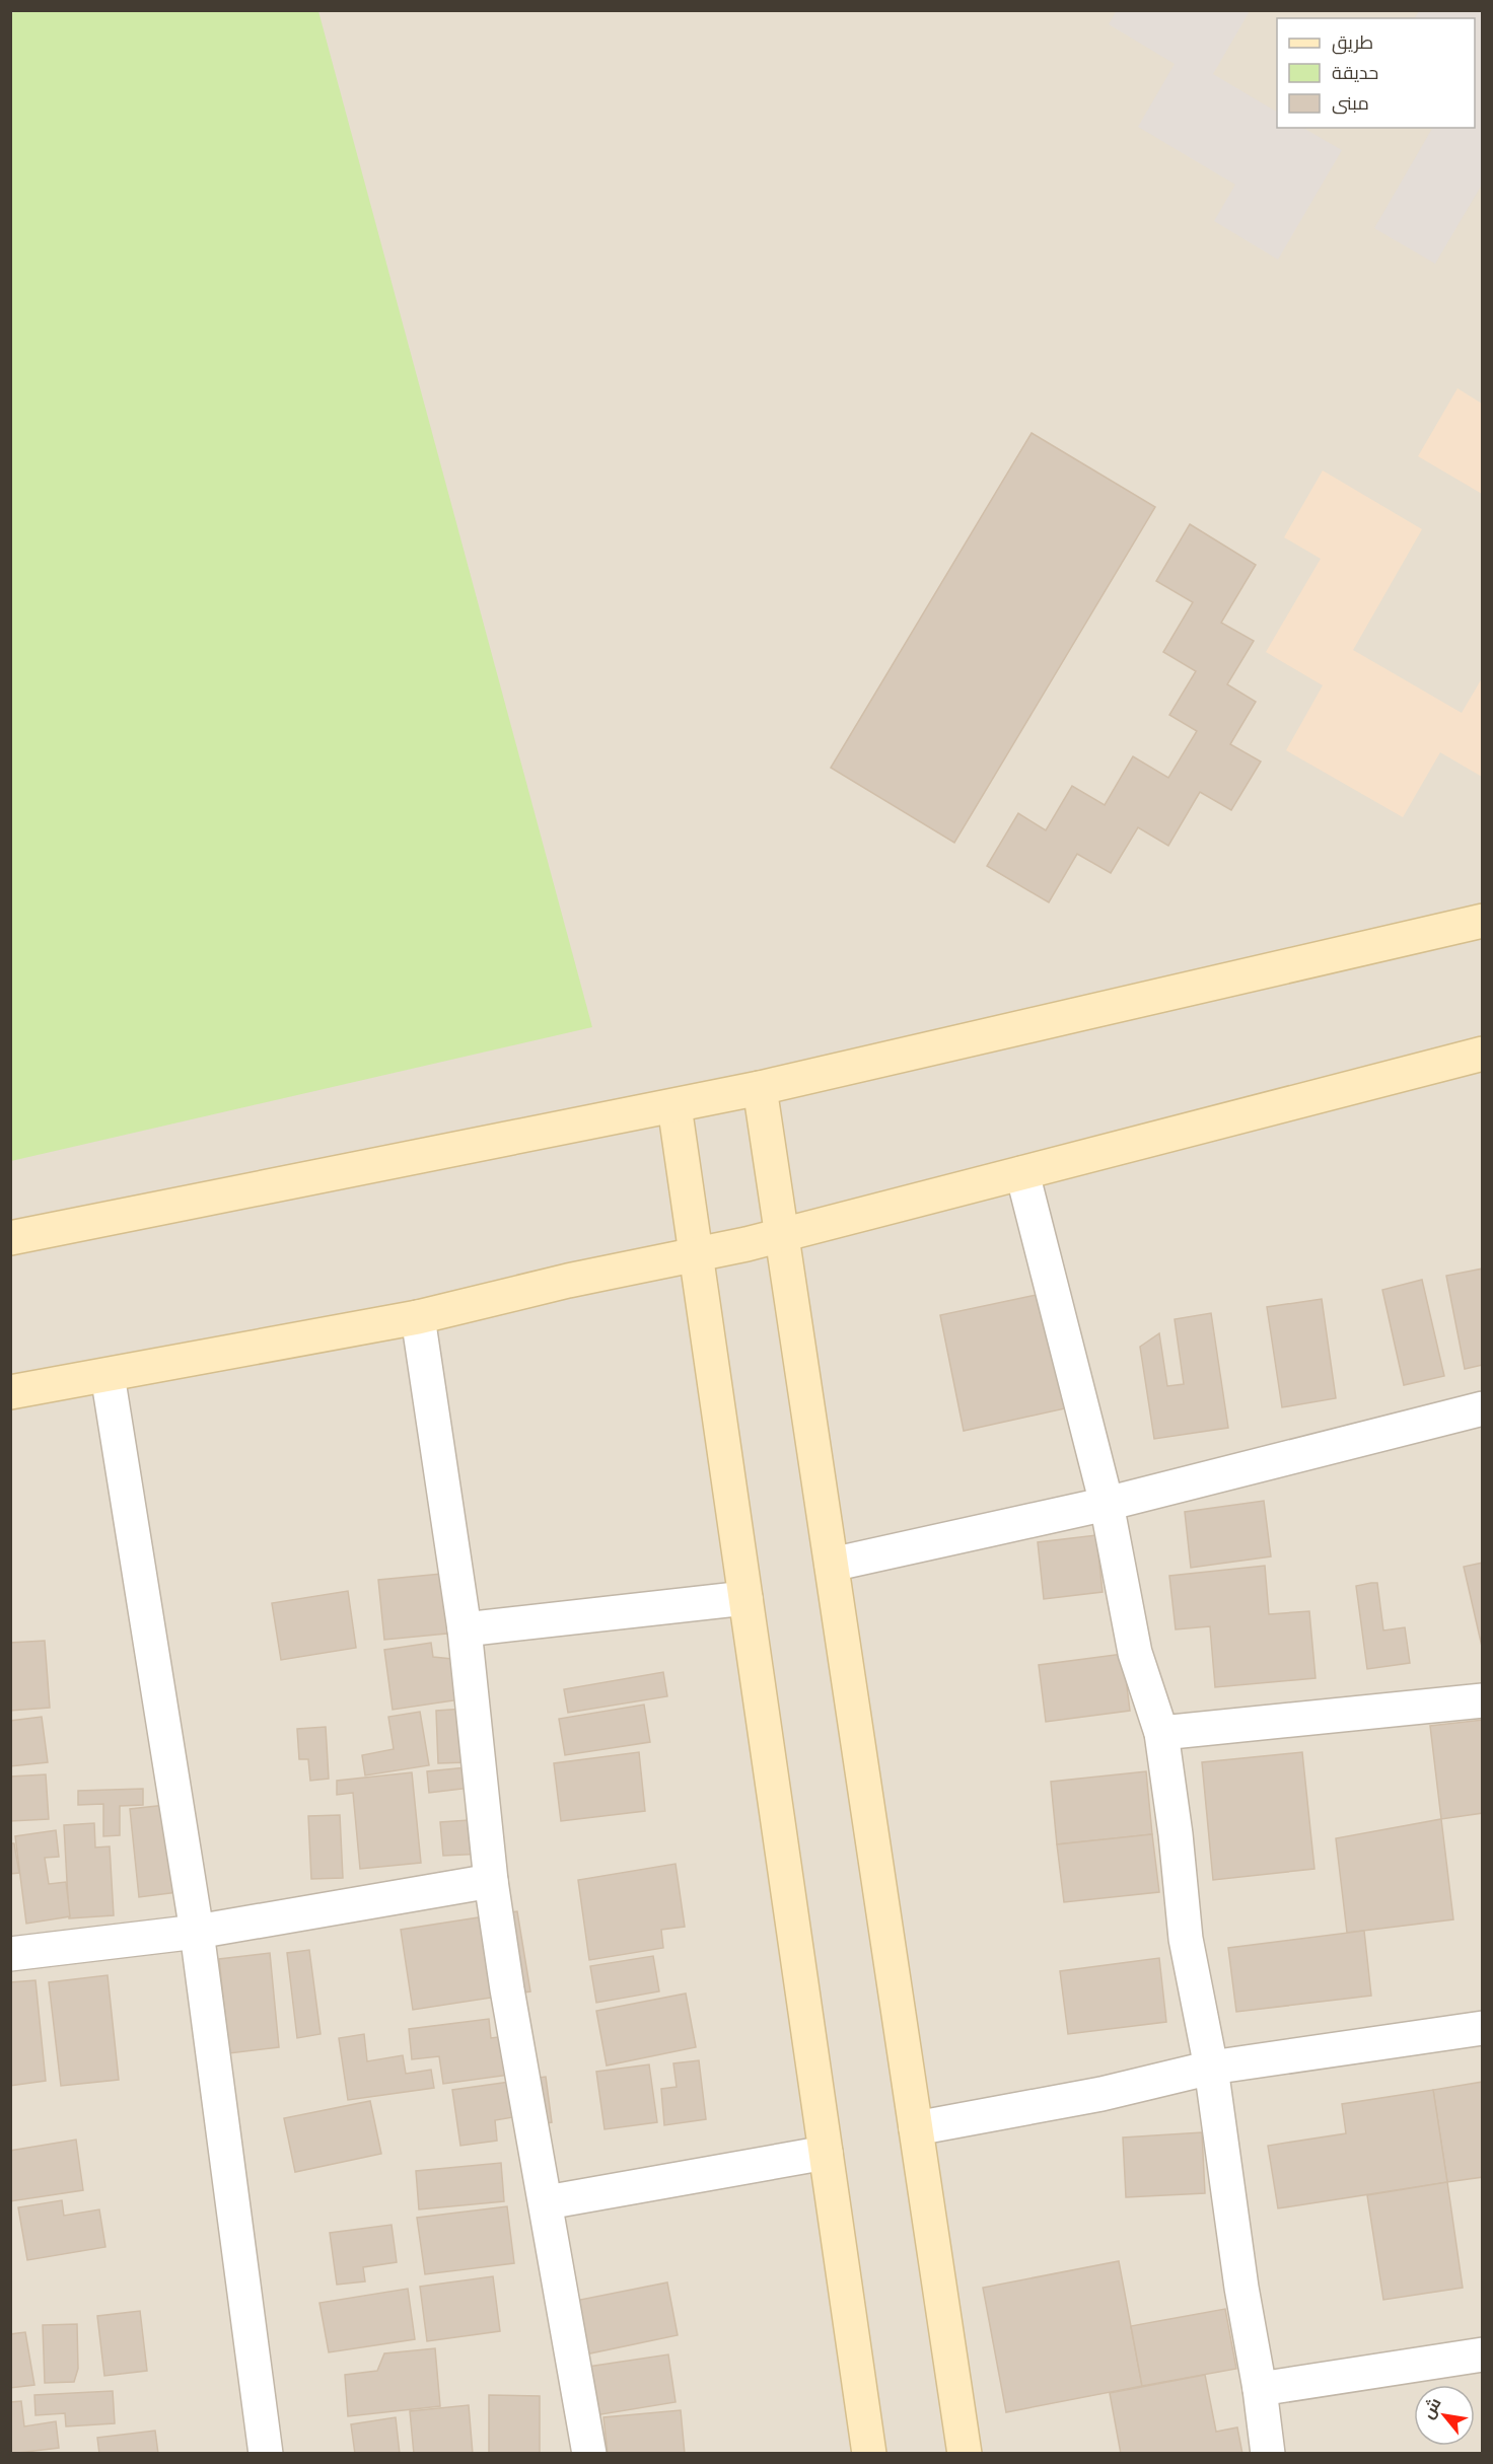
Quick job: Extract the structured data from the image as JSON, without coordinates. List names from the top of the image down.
{
  "legend": ["طريق", "حديقة", "مبنى"],
  "north": "top left"
}
